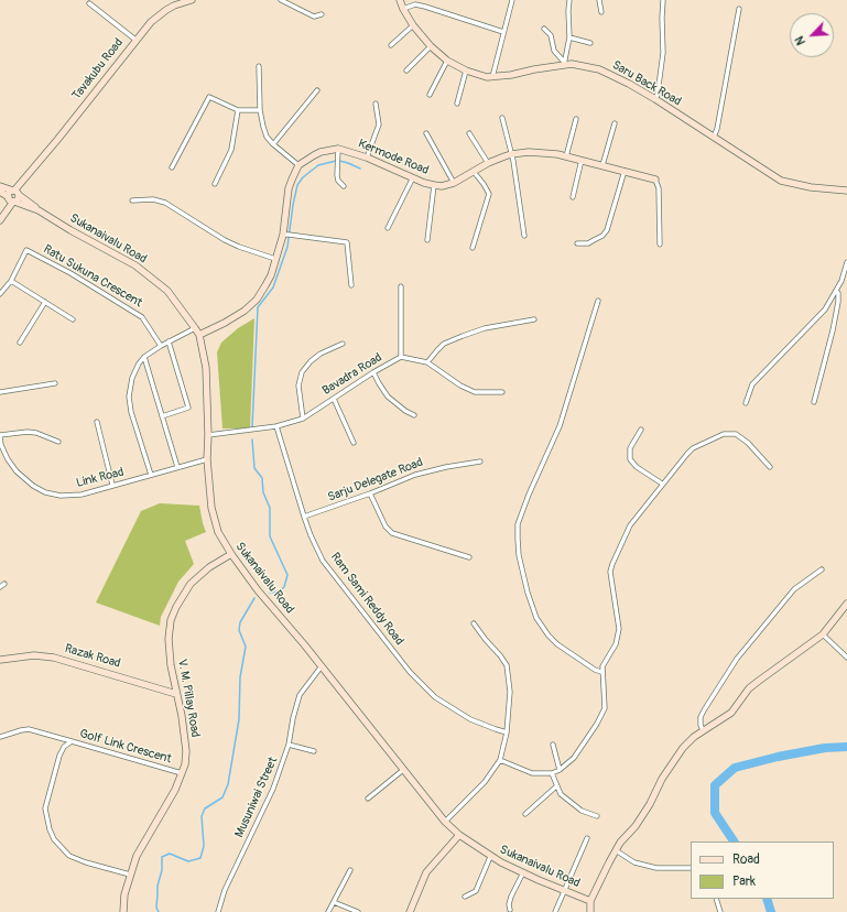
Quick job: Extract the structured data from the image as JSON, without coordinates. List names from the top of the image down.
{
  "streets": {
    "main road": [
      "Tavakubu Road",
      "Saru Back Road",
      "Kermode Road",
      "Sukanaivalu Road",
      "Razak Road",
      "V. M. Pillay Road"
    ],
    "street": [
      "Ratu Sukuna Crescent",
      "Bavadra Road",
      "Link Road",
      "Sarju Delegate Road",
      "Ram Sami Reddy Road",
      "Golf Link Crescent",
      "Musuniwai Street"
    ]
  },
  "crossings": [
    ["Tavakubu Road", "Sukanaivalu Road"],
    ["Sukanaivalu Road", "Bavadra Road"],
    ["Sukanaivalu Road", "Link Road"],
    ["Sukanaivalu Road", "V. M. Pillay Road"],
    ["Sukanaivalu Road", "Musuniwai Street"],
    ["Bavadra Road", "Ram Sami Reddy Road"],
    ["Sarju Delegate Road", "Ram Sami Reddy Road"],
    ["Razak Road", "V. M. Pillay Road"],
    ["V. M. Pillay Road", "Golf Link Crescent"]
  ],
  "legend": ["Road", "Park"],
  "north": "bottom left"
}
